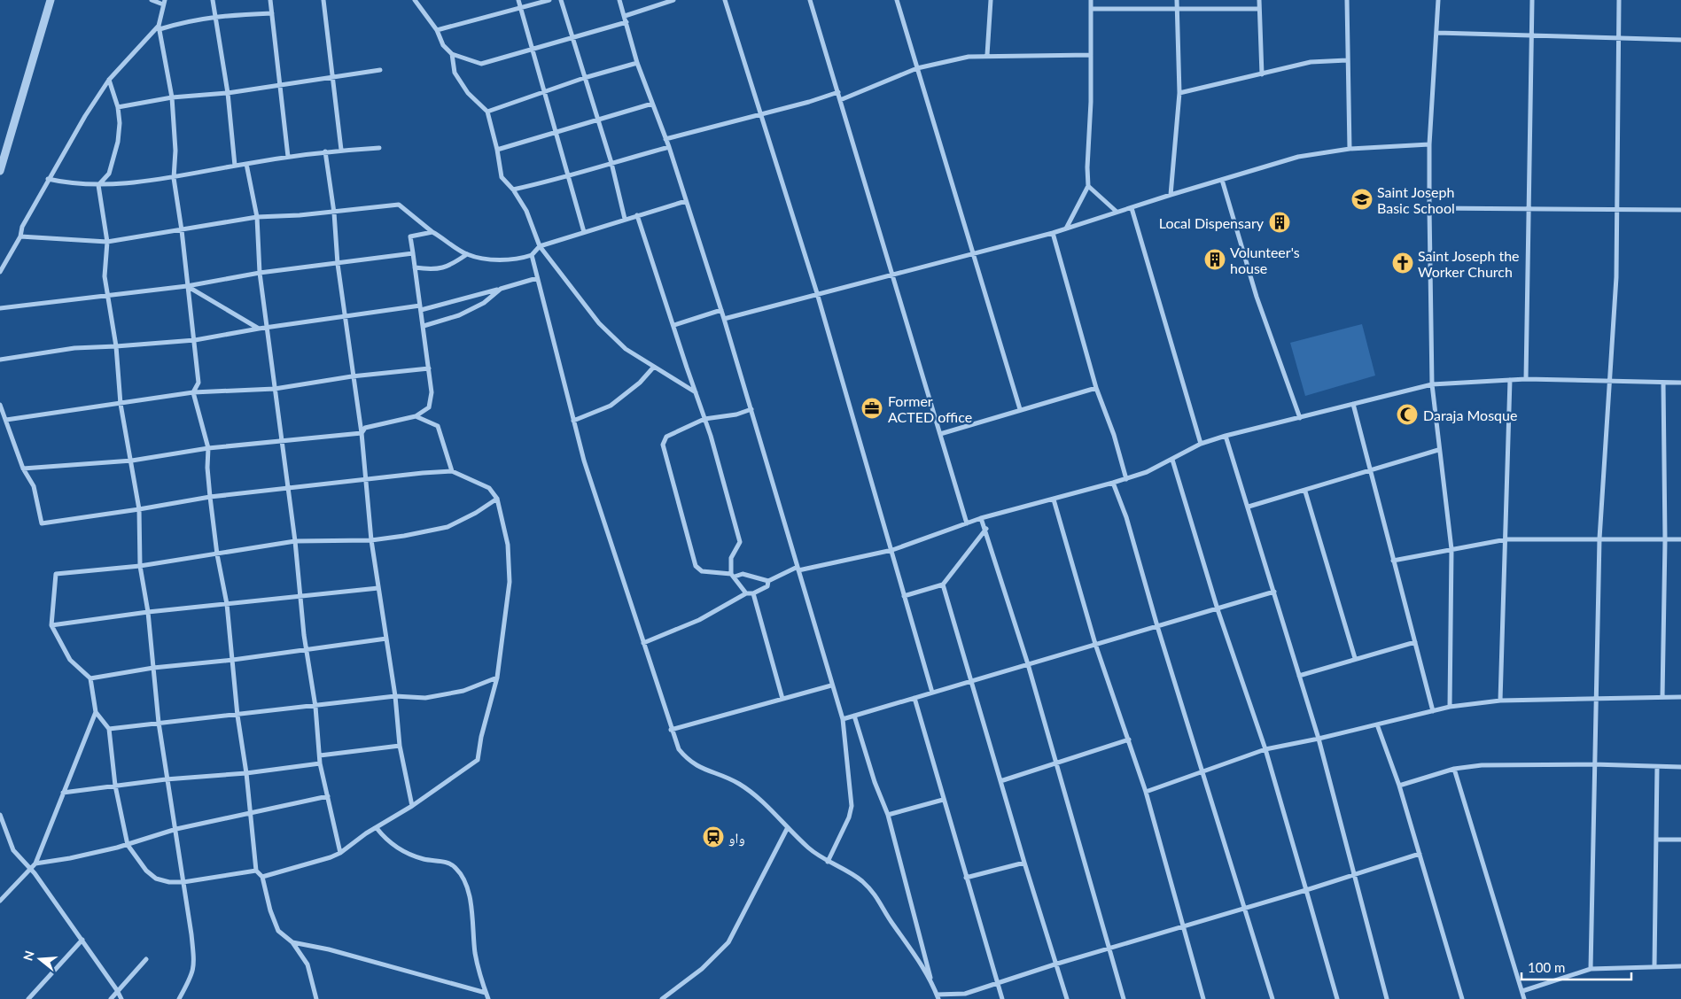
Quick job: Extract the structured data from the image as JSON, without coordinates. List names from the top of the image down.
{
  "places": {
    "school or university": ["Saint Joseph Basic School"],
    "building": ["Local Dispensary", "Volunteer's house"],
    "church": ["Saint Joseph the Worker Church"],
    "office": ["Former ACTED office"],
    "mosque": ["Daraja Mosque"],
    "station": ["واو"]
  },
  "scale_bar": "100 m",
  "north": "left"
}
